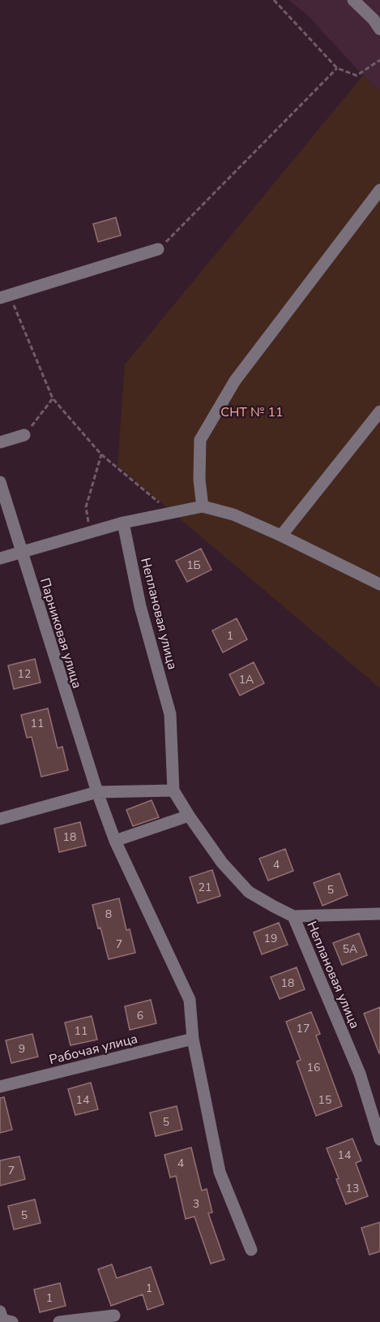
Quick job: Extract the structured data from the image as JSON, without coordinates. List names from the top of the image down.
{
  "streets": {
    "street": ["Неплановая улица", "Парниковая улица", "Рабочая улица"]
  },
  "crossings": [
    ["Парниковая улица", "Рабочая улица"]
  ],
  "parks": ["СНТ № 11"],
  "house_numbers": [
    "1Б",
    "1",
    "12",
    "1А",
    "11",
    "18",
    "4",
    "21",
    "5",
    "8",
    "19",
    "7",
    "5А",
    "18",
    "6",
    "17",
    "11",
    "9",
    "16",
    "14",
    "15",
    "5",
    "14",
    "4",
    "7",
    "13",
    "3",
    "5",
    "1",
    "1"
  ]
}
